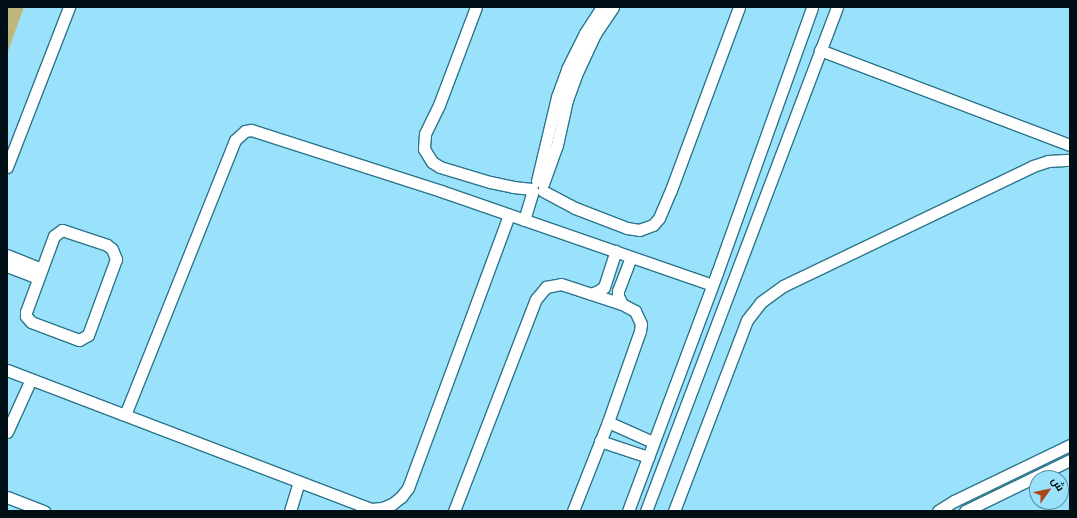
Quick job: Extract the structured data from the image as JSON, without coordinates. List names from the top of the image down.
{
  "north": "top right"
}
